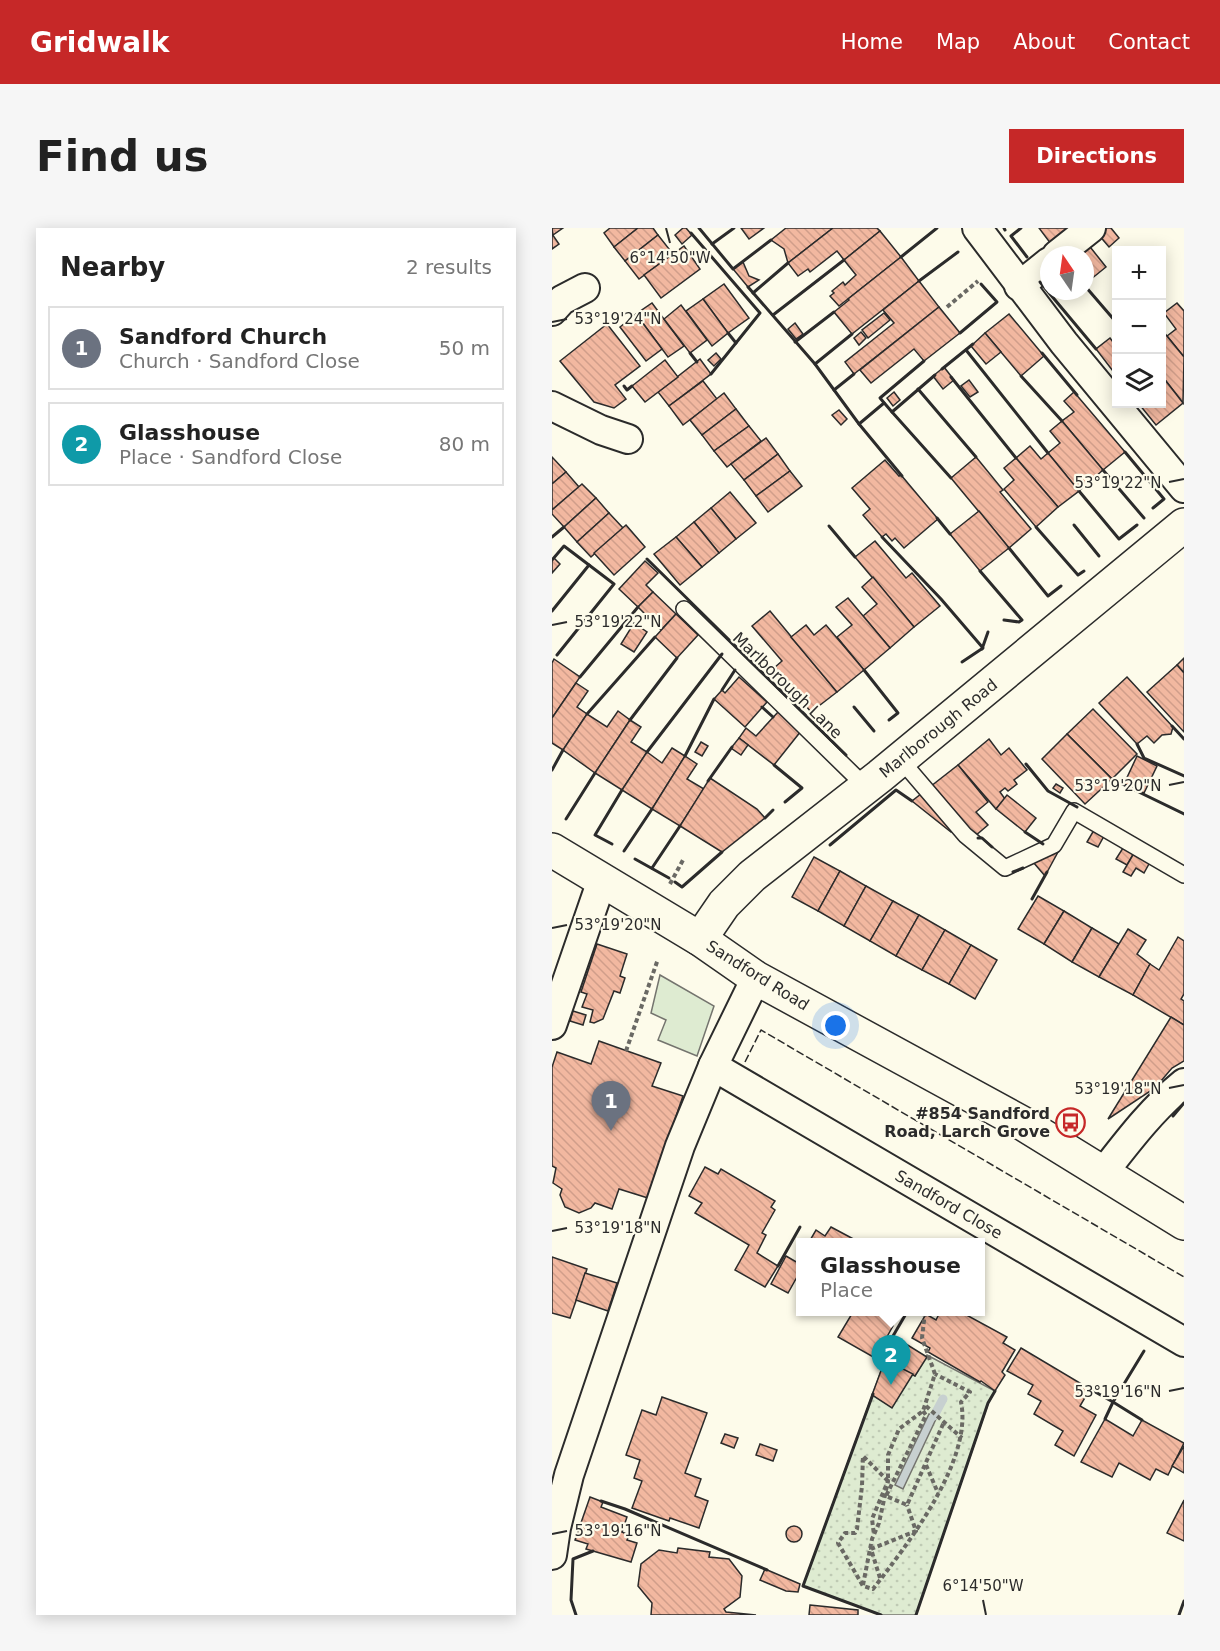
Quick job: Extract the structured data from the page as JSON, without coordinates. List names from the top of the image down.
{
  "streets": {
    "main road": ["Marlborough Road", "Sandford Road"],
    "street": ["Sandford Close"],
    "lane": ["Marlborough Lane"]
  },
  "crossings": [
    ["Marlborough Lane", "Marlborough Road"],
    ["Marlborough Road", "Sandford Road"]
  ],
  "places": {
    "bus stop": ["#854 Sandford Road, Larch Grove"]
  },
  "north": "top",
  "page": {
    "header": "Gridwalk",
    "nav": [
      "Home",
      "Map",
      "About",
      "Contact"
    ],
    "buttons": "Directions",
    "title": "Find us",
    "heading": ["Nearby", "2 results"],
    "map_buttons": ["+", "−"],
    "list": [
      {
        "mark": "1",
        "name": "Sandford Church",
        "note": "Church · Sandford Close",
        "value": "50 m"
      },
      {
        "mark": "2",
        "name": "Glasshouse",
        "note": "Place · Sandford Close",
        "value": "80 m"
      }
    ],
    "pins": ["1", "2"],
    "popup": ["Glasshouse", "Place"]
  },
  "coordinates": [
    "6°14'50\"W",
    "53°19'24\"N",
    "53°19'22\"N",
    "53°19'20\"N",
    "53°19'18\"N",
    "53°19'16\"N"
  ]
}
